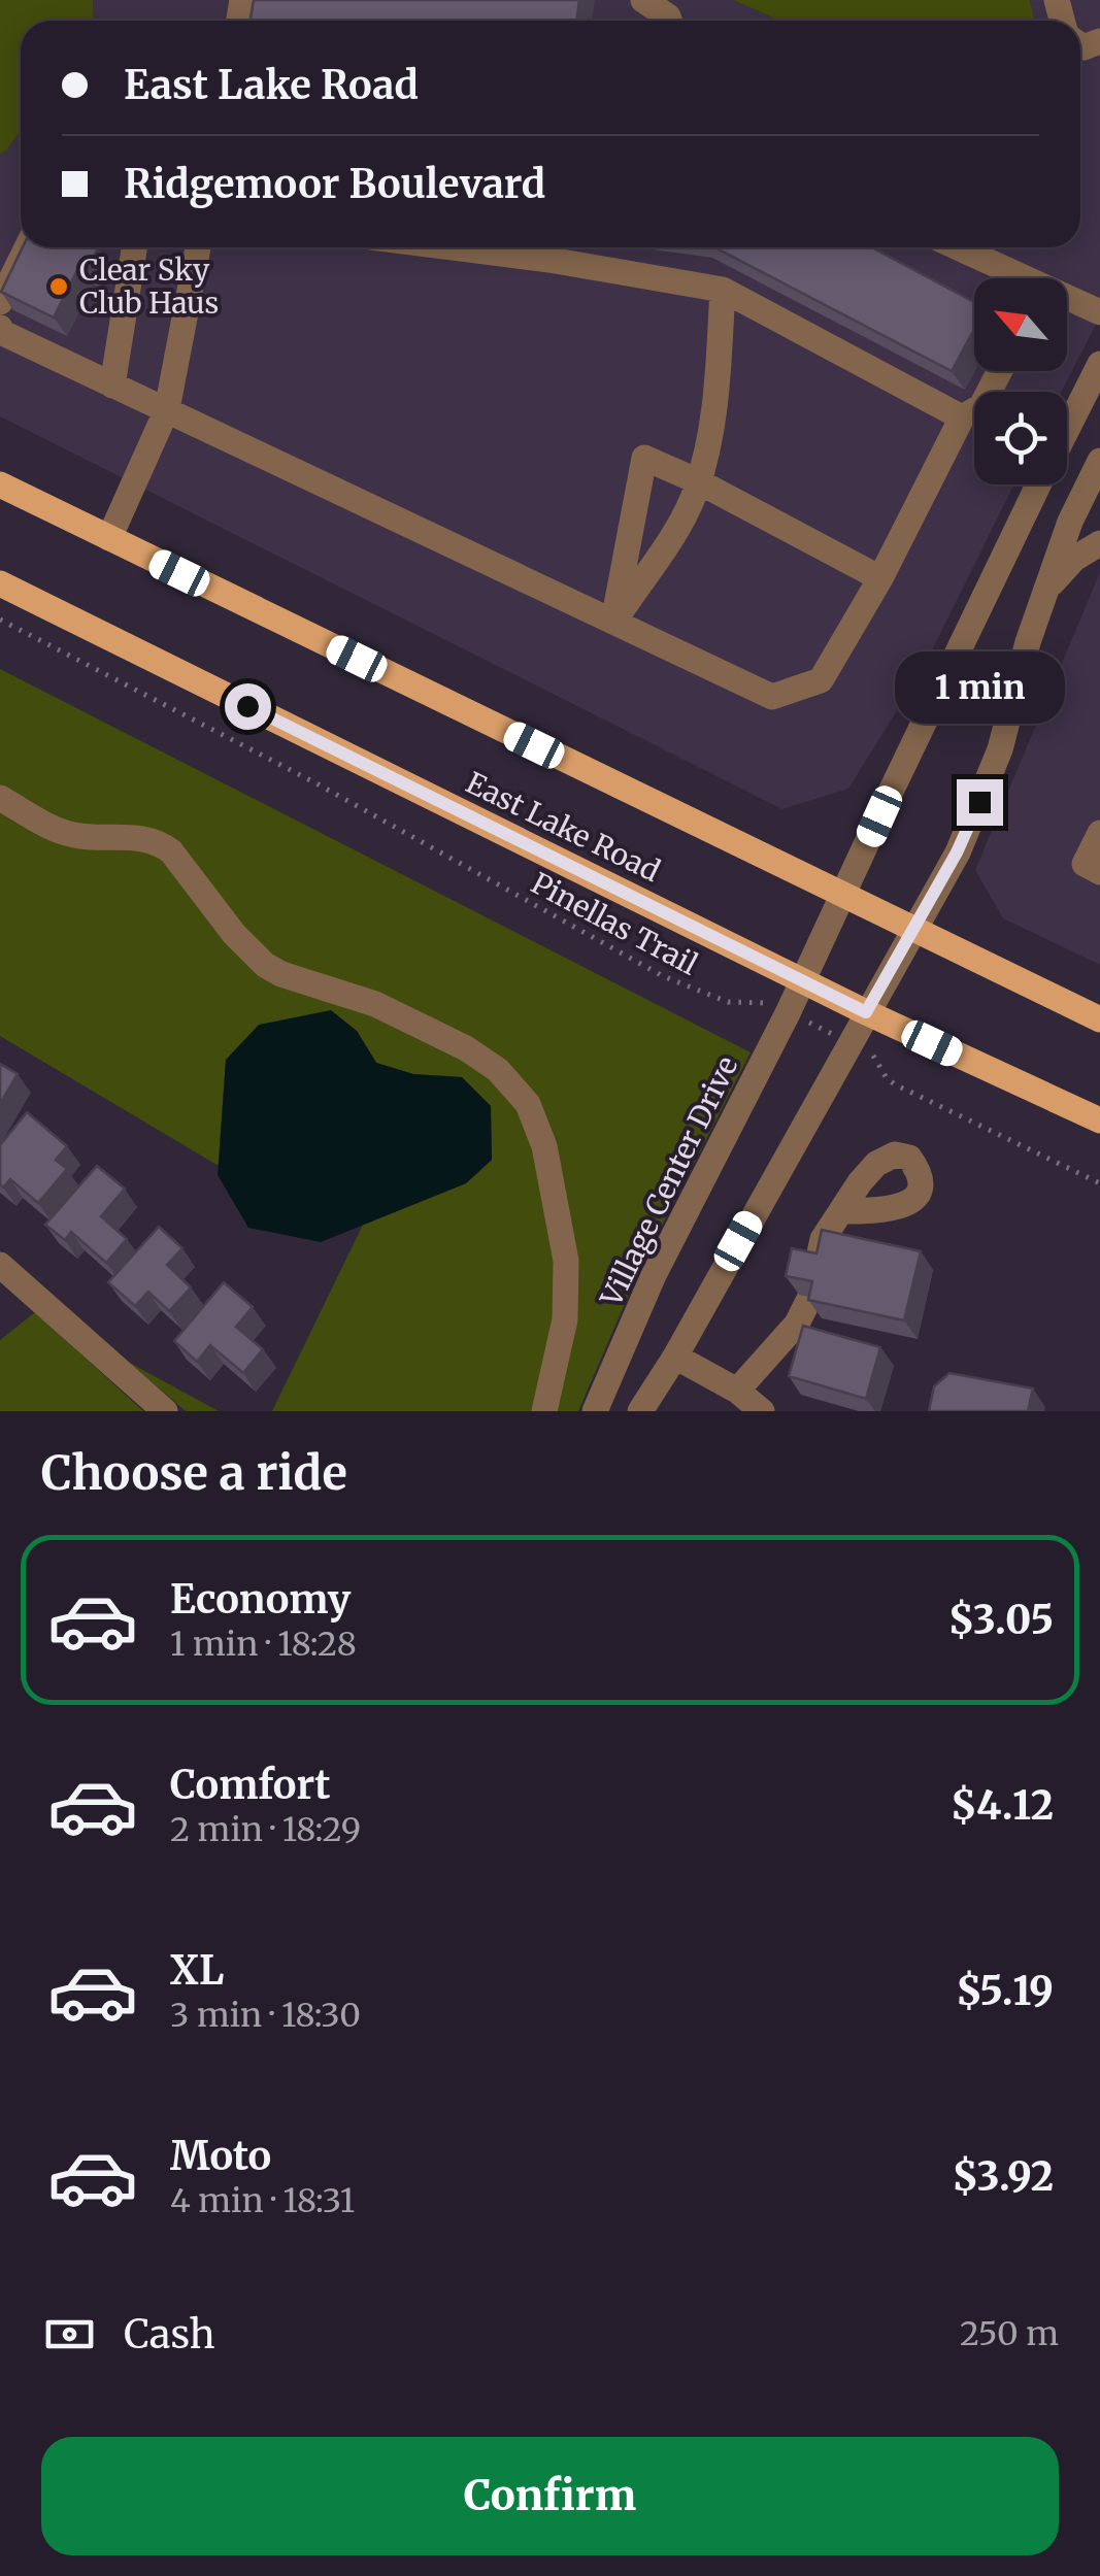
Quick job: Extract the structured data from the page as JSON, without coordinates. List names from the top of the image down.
{
  "streets": {
    "main road": ["East Lake Road"],
    "street": ["Village Center Drive"],
    "path": ["Pinellas Trail"]
  },
  "crossings": [
    ["East Lake Road", "Village Center Drive"],
    ["Pinellas Trail", "Village Center Drive"]
  ],
  "places": ["Clear Sky Club Haus"],
  "north": "top left",
  "page": {
    "banner": ["East Lake Road", "Ridgemoor Boulevard"],
    "bubble": "1 min",
    "heading": "Choose a ride",
    "list": [
      {
        "name": "Economy",
        "note": "1 min · 18:28",
        "value": "$3.05"
      },
      {
        "name": "Comfort",
        "note": "2 min · 18:29",
        "value": "$4.12"
      },
      {
        "name": "XL",
        "note": "3 min · 18:30",
        "value": "$5.19"
      },
      {
        "name": "Moto",
        "note": "4 min · 18:31",
        "value": "$3.92"
      }
    ],
    "pay": ["Cash", "250 m"],
    "buttons": "Confirm"
  }
}
